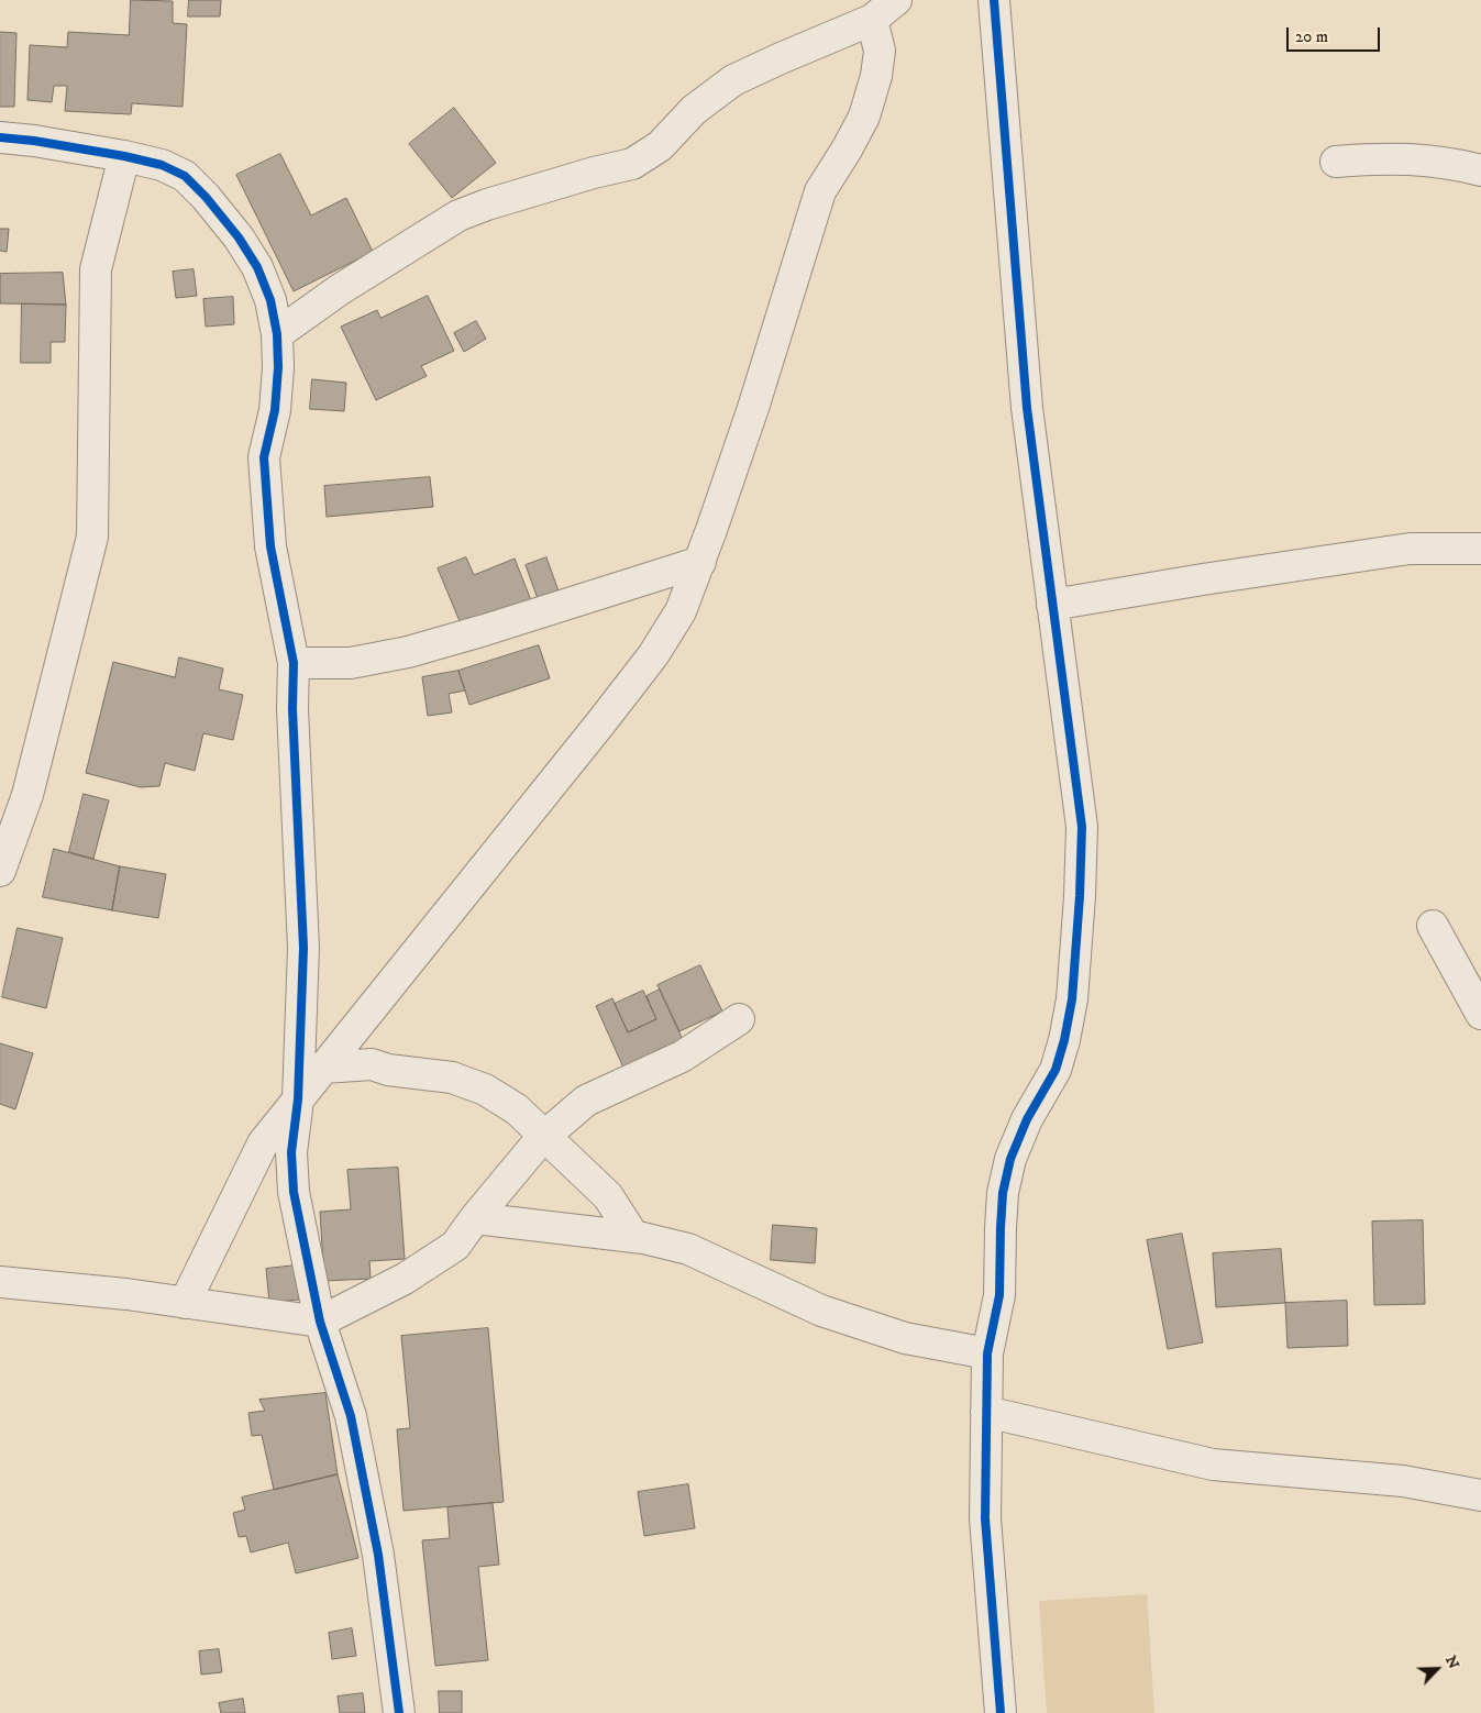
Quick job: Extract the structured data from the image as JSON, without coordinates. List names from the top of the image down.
{
  "scale_bar": "20 m",
  "north": "top right"
}
